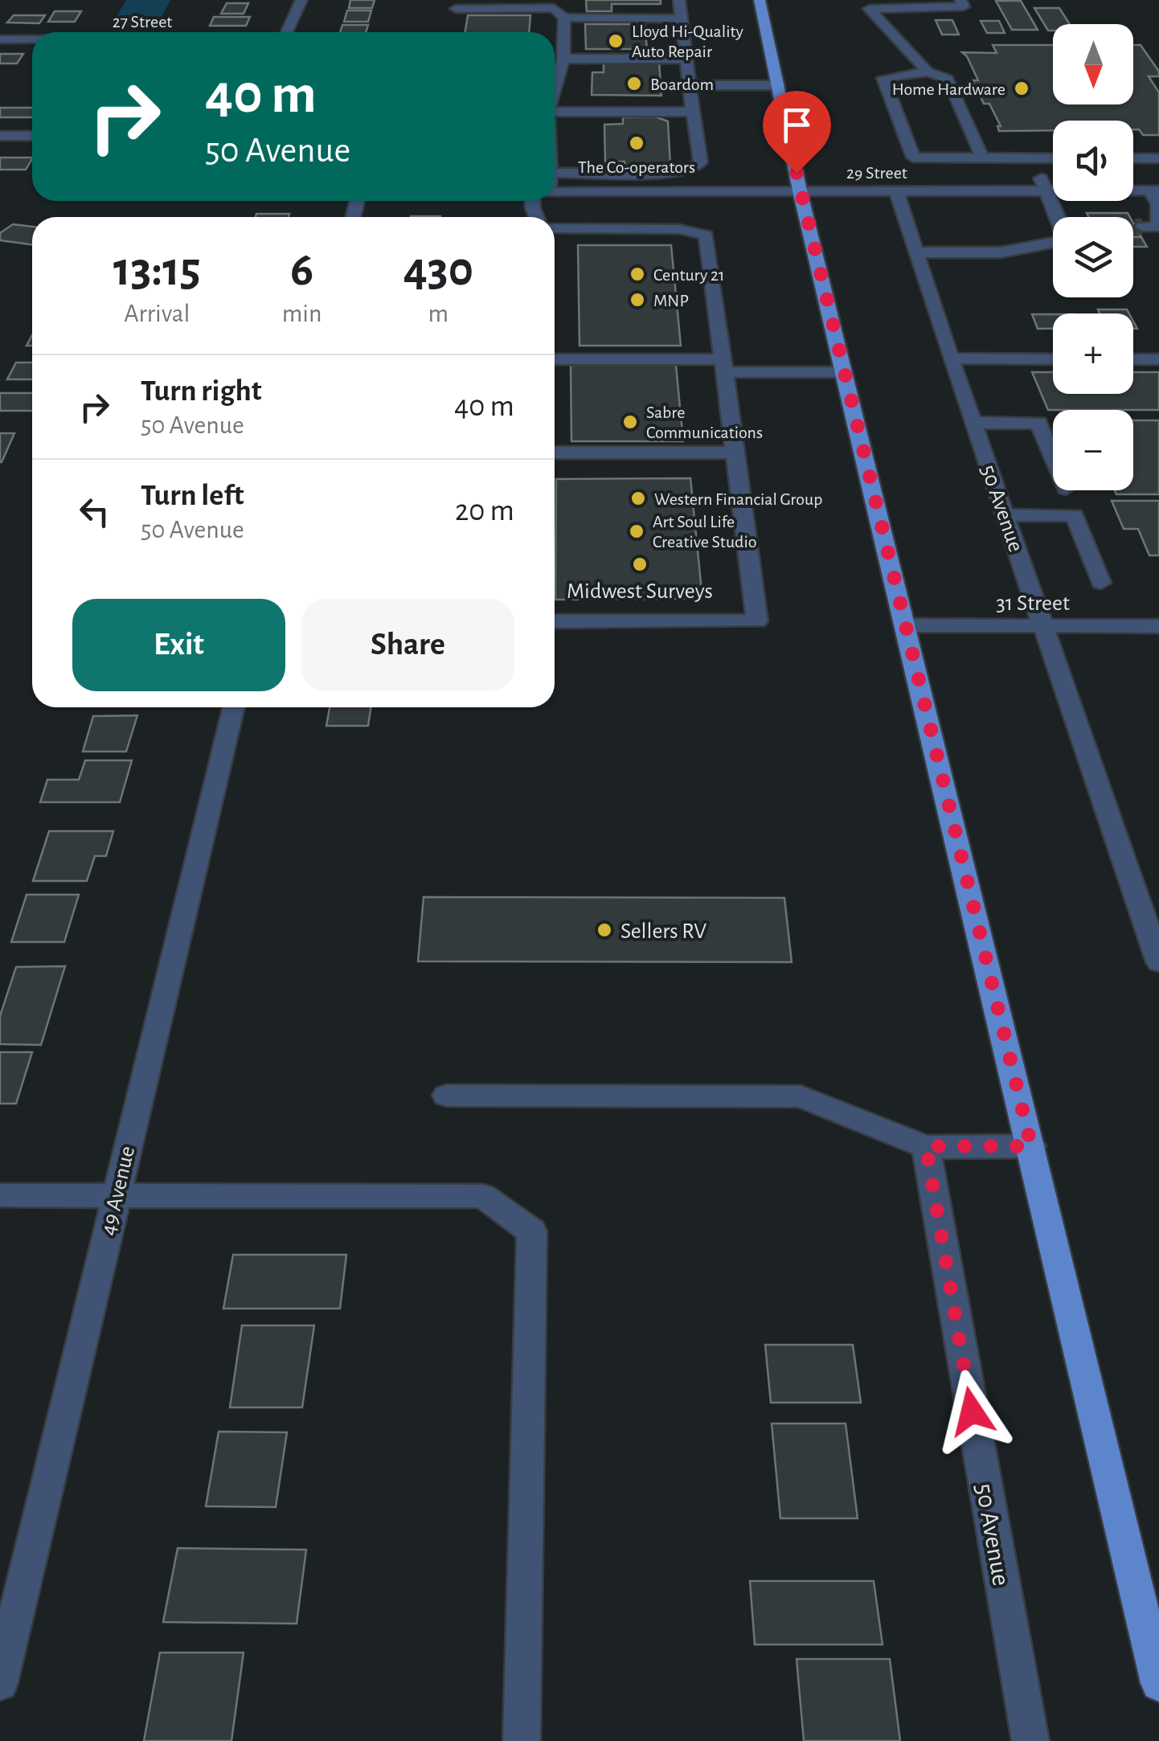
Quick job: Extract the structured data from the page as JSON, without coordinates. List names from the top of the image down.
{
  "streets": {
    "street": [
      "27 Street",
      "29 Street",
      "50 Avenue",
      "31 Street",
      "49 Avenue"
    ]
  },
  "crossings": [
    ["29 Street", "50 Avenue"],
    ["50 Avenue", "31 Street"]
  ],
  "places": [
    "Lloyd Hi-Quality Auto Repair",
    "Boardom",
    "Home Hardware",
    "The Co-operators",
    "Century 21",
    "MNP",
    "Sabre Communications",
    "Western Financial Group",
    "Art Soul Life Creative Studio",
    "Midwest Surveys",
    "Sellers RV"
  ],
  "north": "bottom",
  "page": {
    "map_buttons": ["+", "−"],
    "turn": ["40 m", "50 Avenue"],
    "eta": [
      "13:15",
      "Arrival",
      "6",
      "min",
      "430",
      "m"
    ],
    "list": [
      {
        "name": "Turn right",
        "note": "50 Avenue",
        "value": "40 m"
      },
      {
        "name": "Turn left",
        "note": "50 Avenue",
        "value": "20 m"
      }
    ],
    "buttons": ["Exit", "Share"]
  }
}
